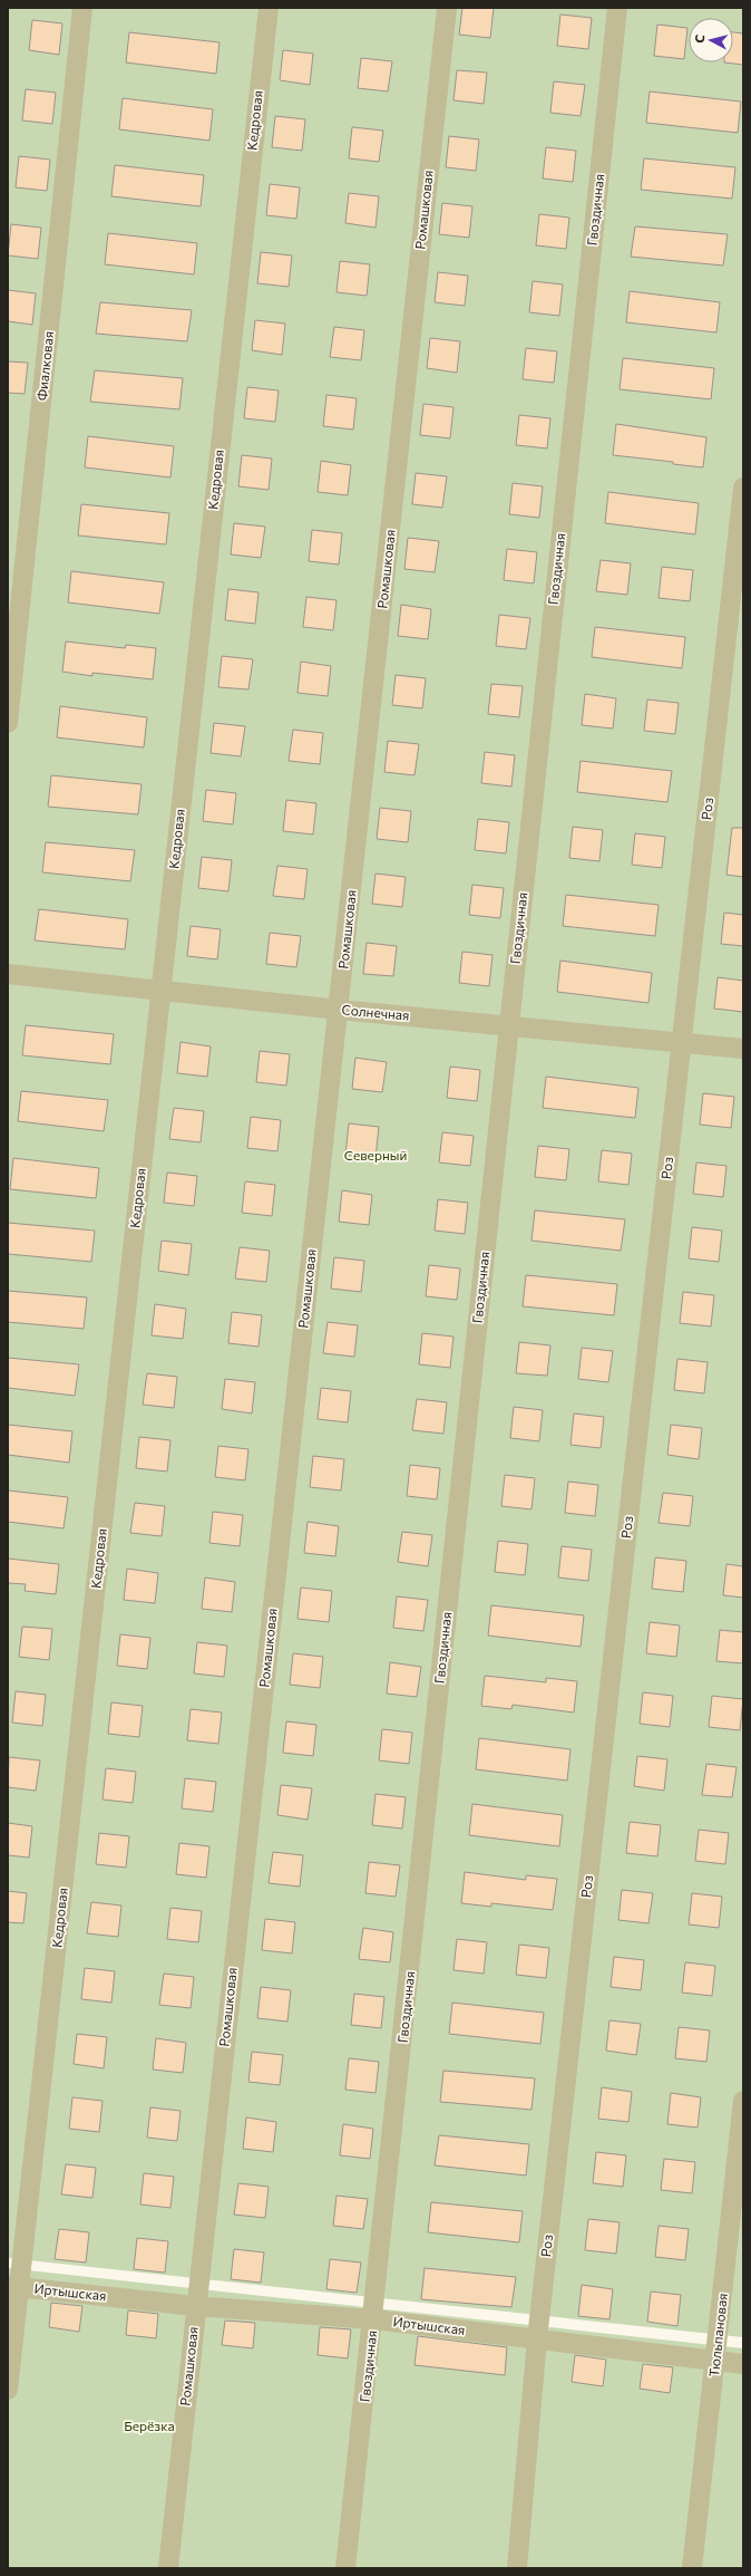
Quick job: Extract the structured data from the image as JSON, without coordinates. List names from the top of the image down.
{
  "streets": {
    "street": [
      "Кедровая",
      "Ромашковая",
      "Гвоздичная",
      "Фиалковая",
      "Роз",
      "Солнечная",
      "Иртышская",
      "Тюльпановая"
    ]
  },
  "crossings": [
    ["Кедровая", "Солнечная"],
    ["Кедровая", "Иртышская"],
    ["Ромашковая", "Солнечная"],
    ["Ромашковая", "Иртышская"],
    ["Гвоздичная", "Солнечная"],
    ["Гвоздичная", "Иртышская"],
    ["Роз", "Солнечная"],
    ["Роз", "Иртышская"],
    ["Иртышская", "Тюльпановая"]
  ],
  "parks": ["Северный", "Берёзка"],
  "north": "left"
}
